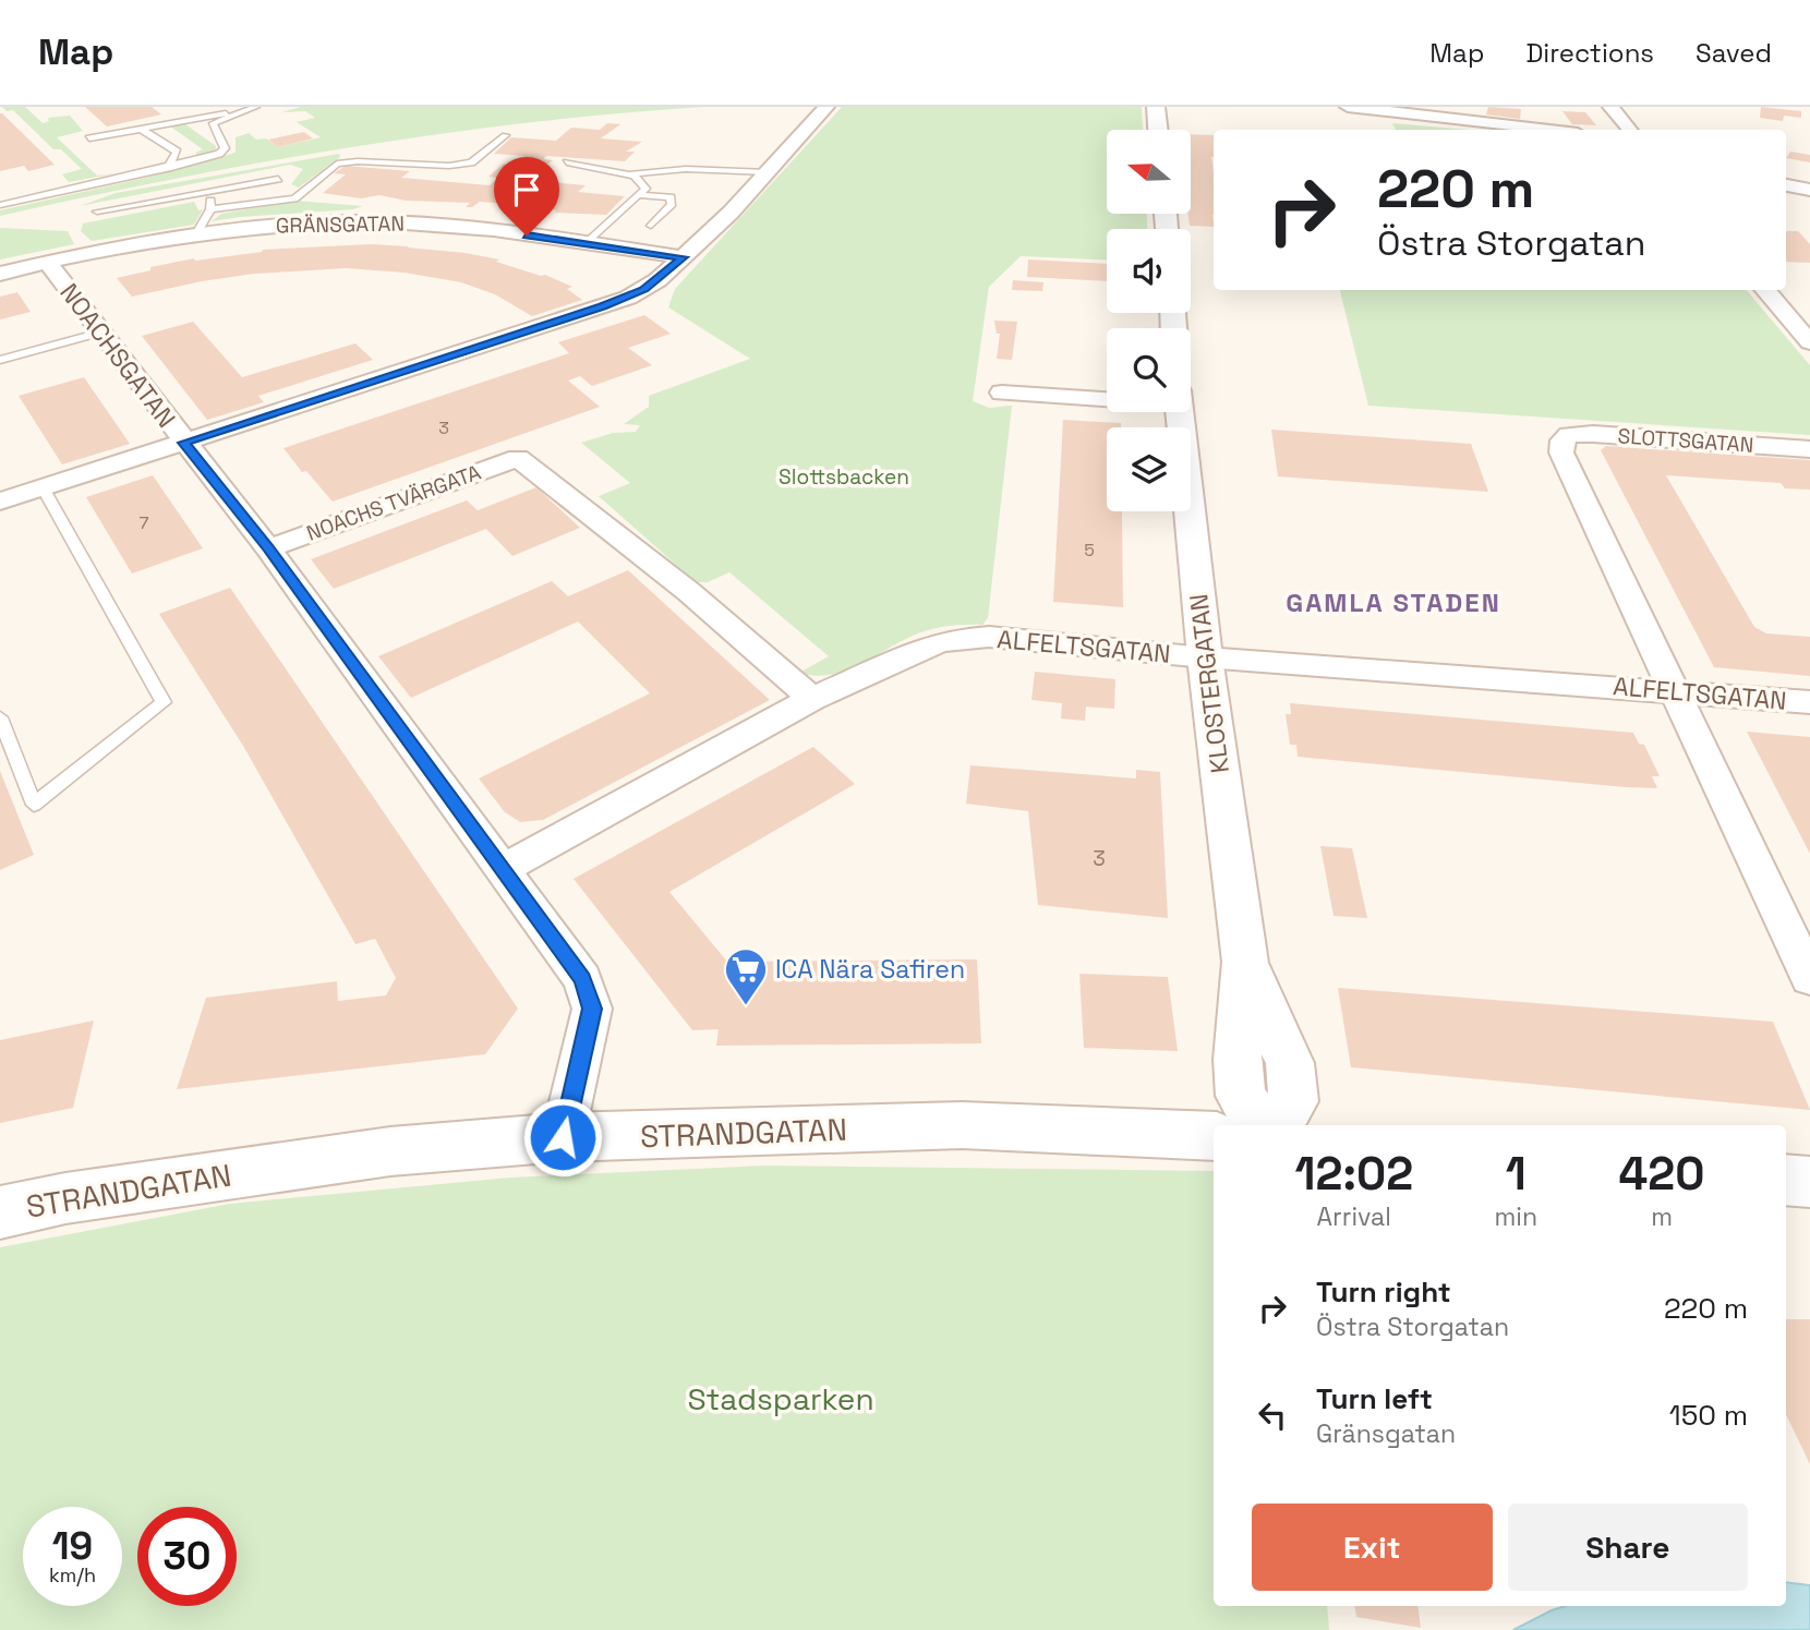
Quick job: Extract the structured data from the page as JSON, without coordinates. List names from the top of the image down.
{
  "streets": {
    "street": [
      "GRÄNSGATAN",
      "NOACHSGATAN",
      "SLOTTSGATAN",
      "NOACHS TVÄRGATA",
      "ALFELTSGATAN",
      "KLOSTERGATAN",
      "STRANDGATAN"
    ]
  },
  "crossings": [
    ["GRÄNSGATAN", "NOACHSGATAN"],
    ["NOACHSGATAN", "NOACHS TVÄRGATA"],
    ["NOACHSGATAN", "ALFELTSGATAN"],
    ["NOACHSGATAN", "STRANDGATAN"],
    ["SLOTTSGATAN", "ALFELTSGATAN"],
    ["NOACHS TVÄRGATA", "ALFELTSGATAN"],
    ["ALFELTSGATAN", "KLOSTERGATAN"]
  ],
  "districts": ["GAMLA STADEN"],
  "parks": ["Slottsbacken", "Stadsparken"],
  "places": {
    "supermarket": ["ICA Nära Safiren"]
  },
  "house_numbers": [
    "3",
    "7",
    "5",
    "3"
  ],
  "north": "left",
  "page": {
    "header": "Map",
    "nav": ["Map", "Directions", "Saved"],
    "turn": ["220 m", "Östra Storgatan"],
    "eta": [
      "12:02",
      "Arrival",
      "1",
      "min",
      "420",
      "m"
    ],
    "list": [
      {
        "name": "Turn right",
        "note": "Östra Storgatan",
        "value": "220 m"
      },
      {
        "name": "Turn left",
        "note": "Gränsgatan",
        "value": "150 m"
      }
    ],
    "buttons": ["Exit", "Share"],
    "speed": "19 km/h",
    "limit": "30"
  }
}
